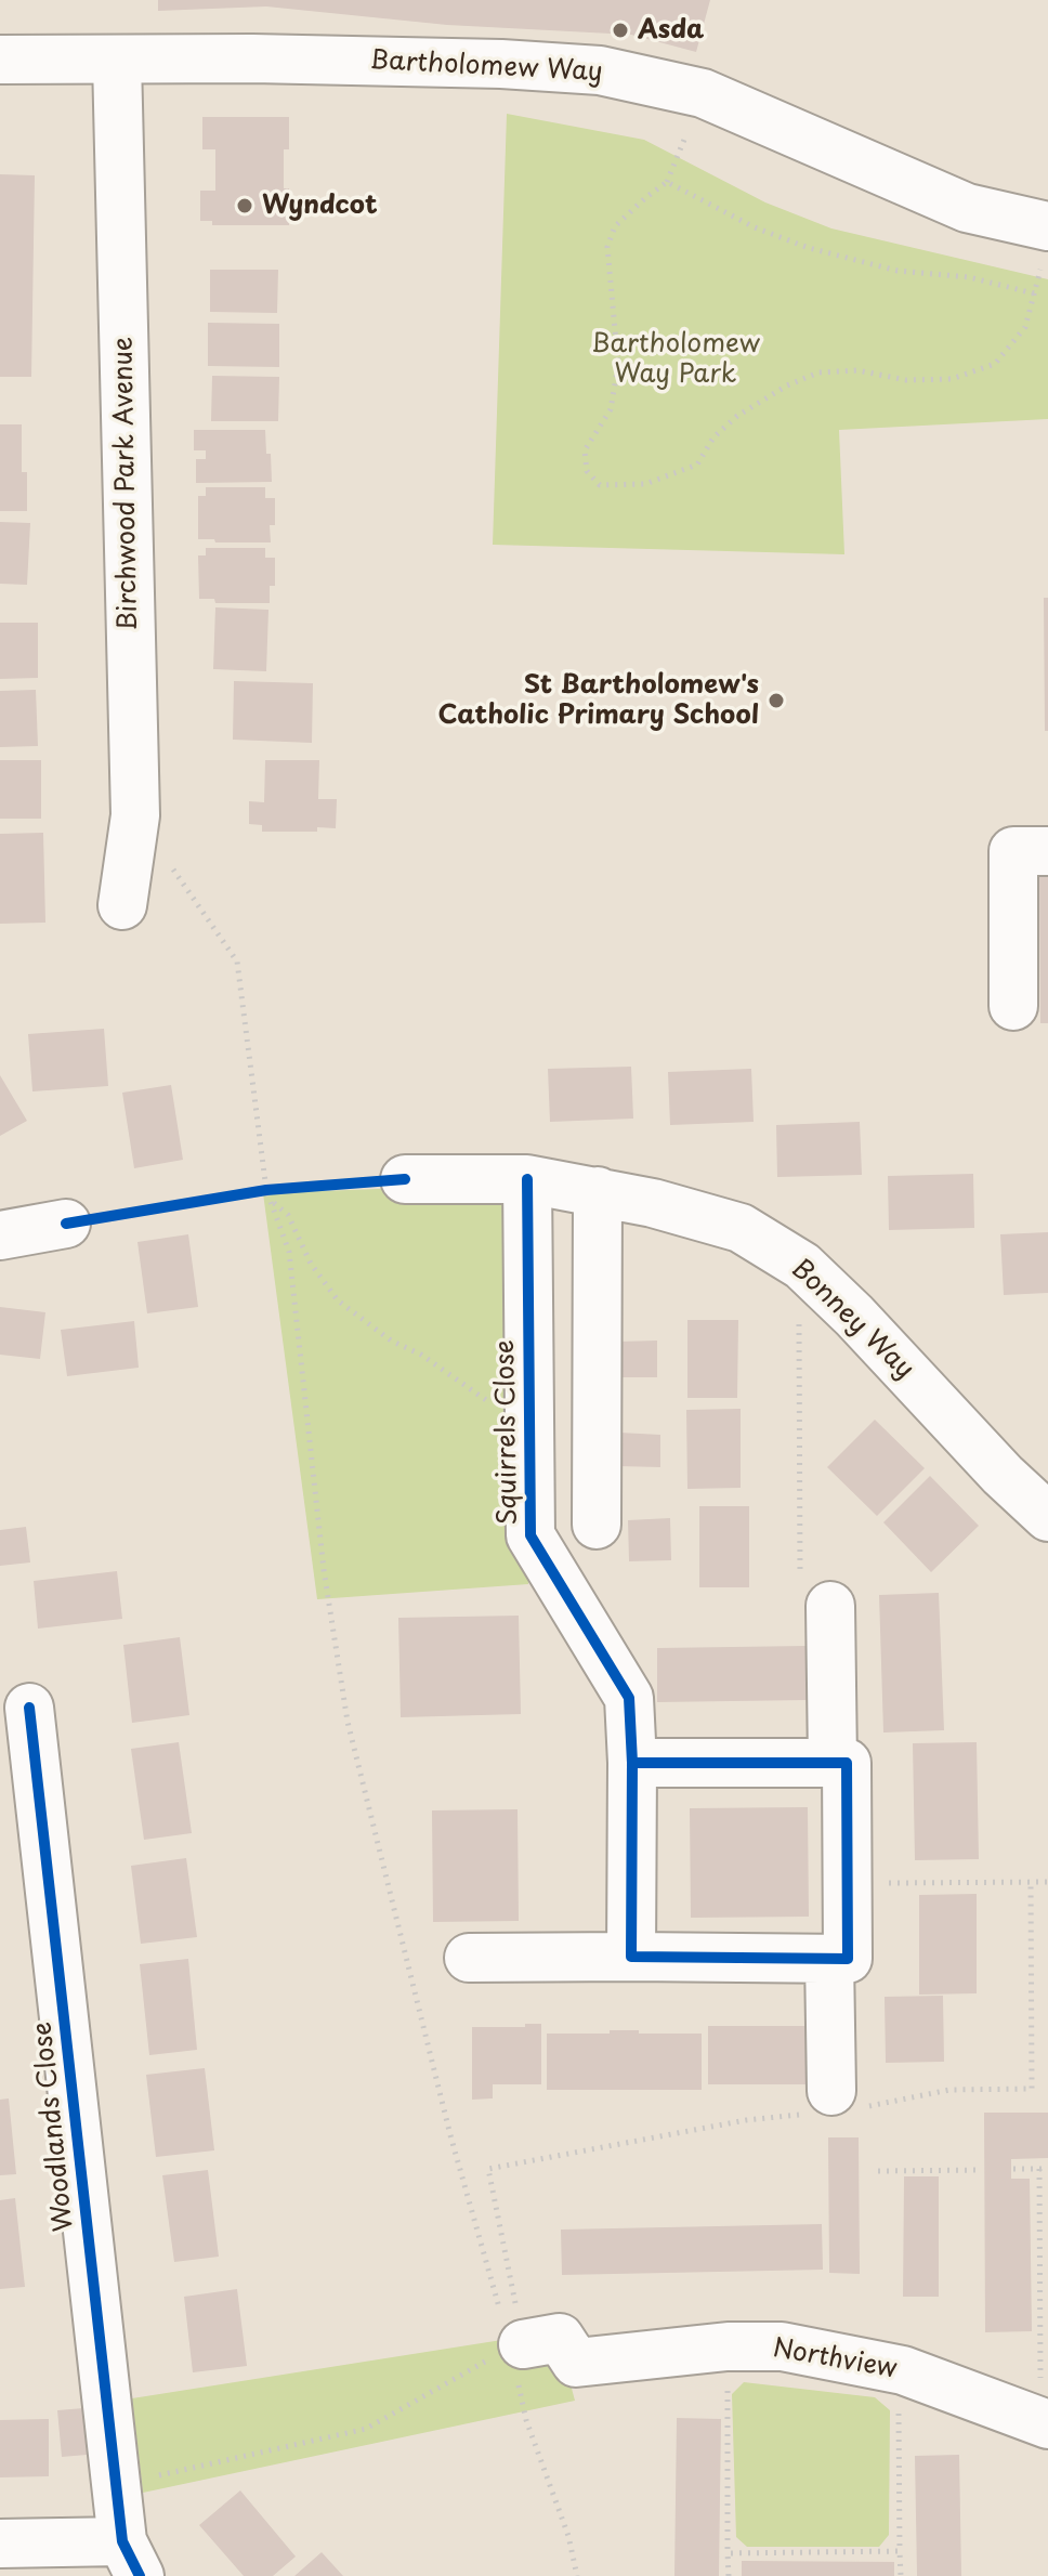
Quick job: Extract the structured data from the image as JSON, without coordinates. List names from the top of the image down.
{
  "streets": {
    "street": [
      "Bartholomew Way",
      "Birchwood Park Avenue",
      "Bonney Way",
      "Squirrels Close",
      "Woodlands Close",
      "Northview"
    ]
  },
  "crossings": [
    ["Bartholomew Way", "Birchwood Park Avenue"],
    ["Bonney Way", "Squirrels Close"]
  ],
  "parks": ["Bartholomew Way Park"],
  "places": ["Asda", "Wyndcot", "St Bartholomew's Catholic Primary School"]
}
